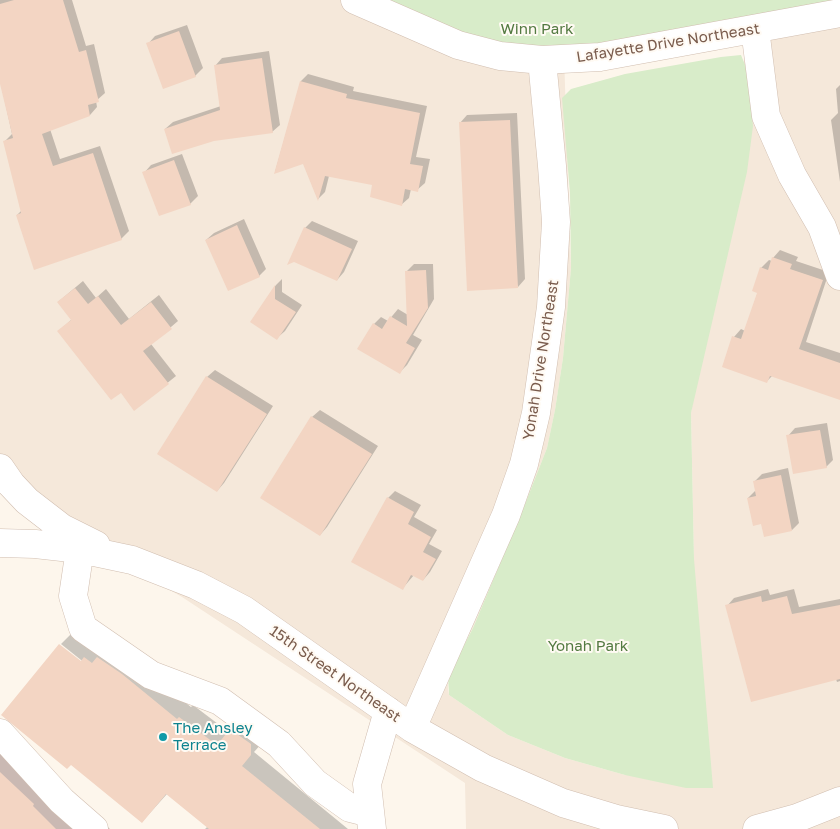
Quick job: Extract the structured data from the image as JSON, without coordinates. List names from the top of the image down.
{
  "streets": {
    "street": ["Lafayette Drive Northeast", "Yonah Drive Northeast", "15th Street Northeast"]
  },
  "crossings": [
    ["Lafayette Drive Northeast", "Yonah Drive Northeast"],
    ["Yonah Drive Northeast", "15th Street Northeast"]
  ],
  "parks": ["Winn Park", "Yonah Park"],
  "places": ["The Ansley Terrace"]
}
